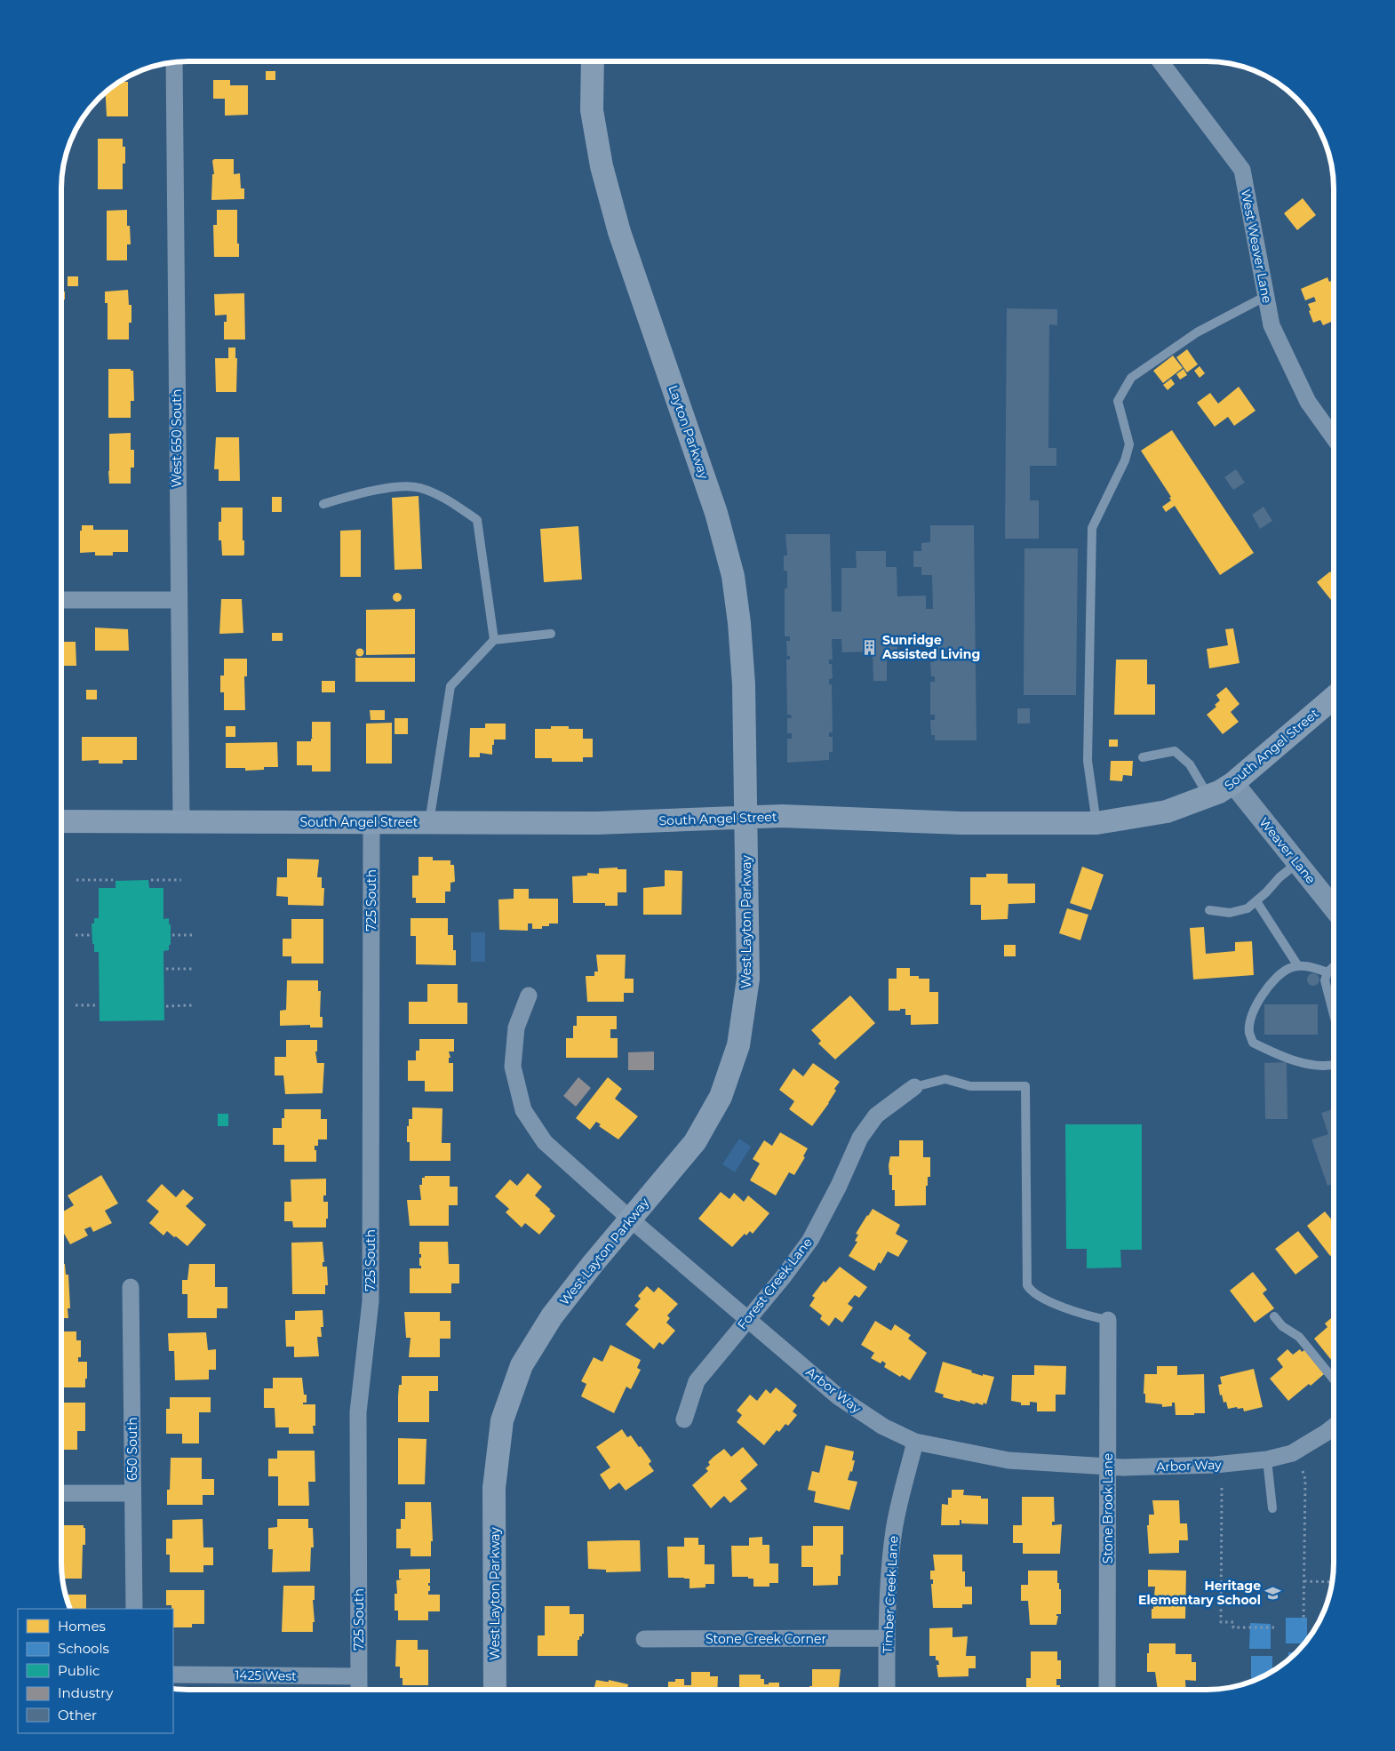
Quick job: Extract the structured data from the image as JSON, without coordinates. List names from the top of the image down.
{
  "streets": {
    "main road": ["Layton Parkway", "South Angel Street", "West Layton Parkway"],
    "street": [
      "West Weaver Lane",
      "West 650 South",
      "Weaver Lane",
      "725 South",
      "Forest Creek Lane",
      "Arbor Way",
      "650 South",
      "Stone Brook Lane",
      "Timber Creek Lane",
      "Stone Creek Corner",
      "1425 West"
    ]
  },
  "crossings": [
    ["Layton Parkway", "South Angel Street"],
    ["Layton Parkway", "West Layton Parkway"],
    ["West 650 South", "South Angel Street"],
    ["South Angel Street", "Weaver Lane"],
    ["South Angel Street", "725 South"],
    ["South Angel Street", "West Layton Parkway"],
    ["725 South", "1425 West"],
    ["West Layton Parkway", "Arbor Way"],
    ["Forest Creek Lane", "Arbor Way"],
    ["Arbor Way", "Stone Brook Lane"],
    ["Arbor Way", "Timber Creek Lane"],
    ["Timber Creek Lane", "Stone Creek Corner"]
  ],
  "places": {
    "building": ["Sunridge Assisted Living"],
    "school or university": ["Heritage Elementary School"]
  },
  "legend": [
    "Homes",
    "Schools",
    "Public",
    "Industry",
    "Other"
  ]
}
